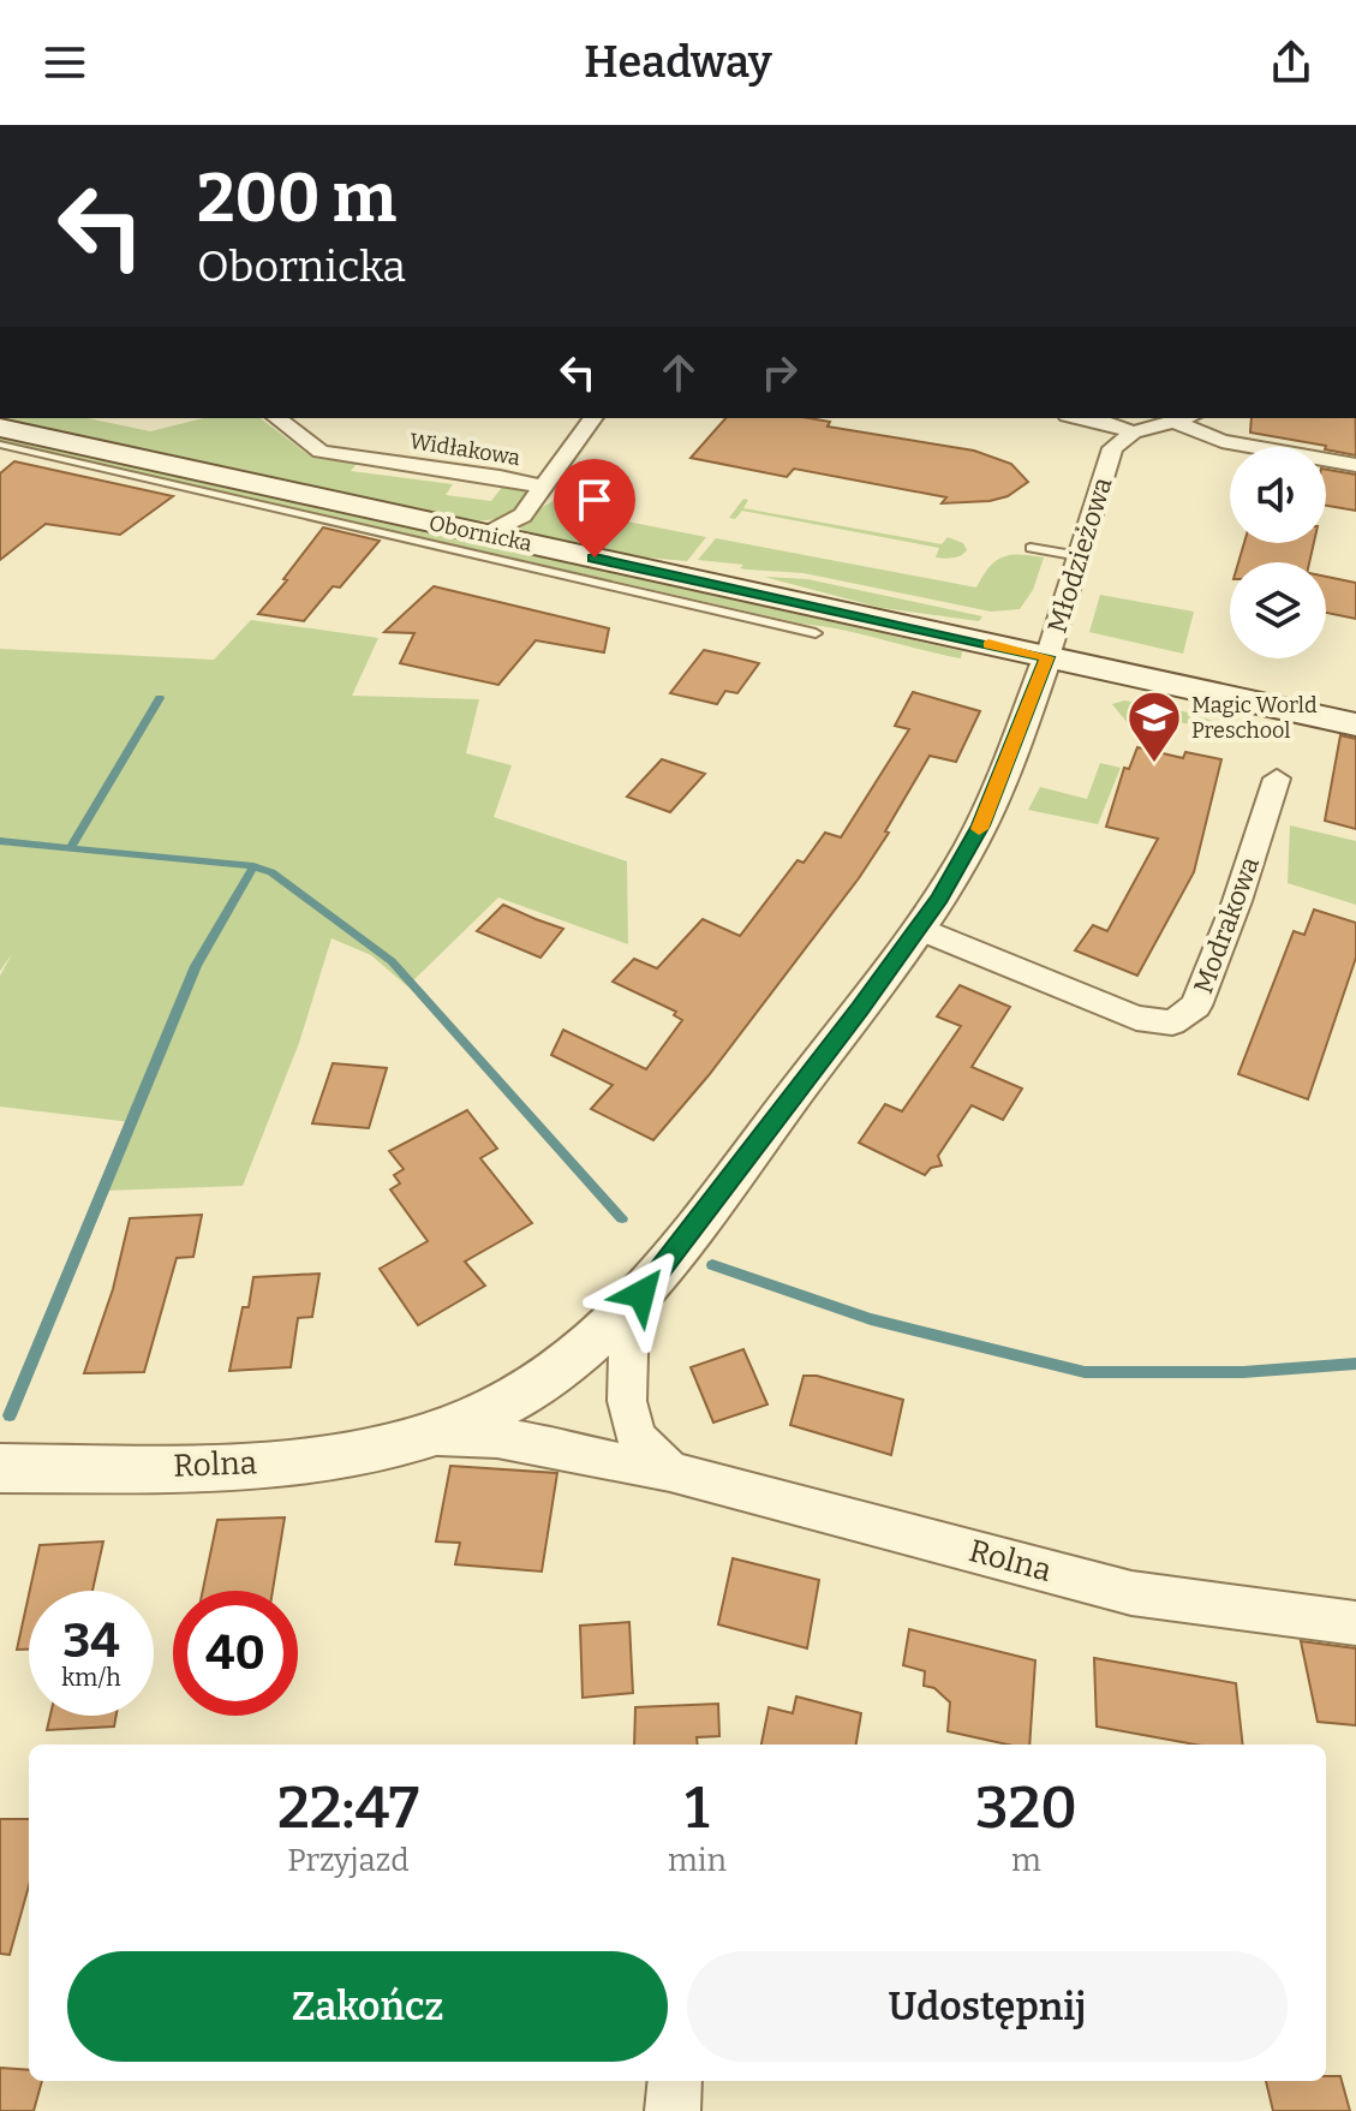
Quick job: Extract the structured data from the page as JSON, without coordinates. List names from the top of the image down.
{
  "streets": {
    "main road": ["Obornicka"],
    "street": [
      "Widłakowa",
      "Młodzieżowa",
      "Modrakowa",
      "Rolna"
    ]
  },
  "crossings": [
    ["Obornicka", "Młodzieżowa"],
    ["Młodzieżowa", "Modrakowa"],
    ["Młodzieżowa", "Rolna"]
  ],
  "places": {
    "school or university": ["Magic World Preschool"]
  },
  "page": {
    "header": "Headway",
    "turn": ["200 m", "Obornicka"],
    "speed": "34 km/h",
    "limit": "40",
    "eta": [
      "22:47",
      "Przyjazd",
      "1",
      "min",
      "320",
      "m"
    ],
    "buttons": ["Zakończ", "Udostępnij"]
  }
}
